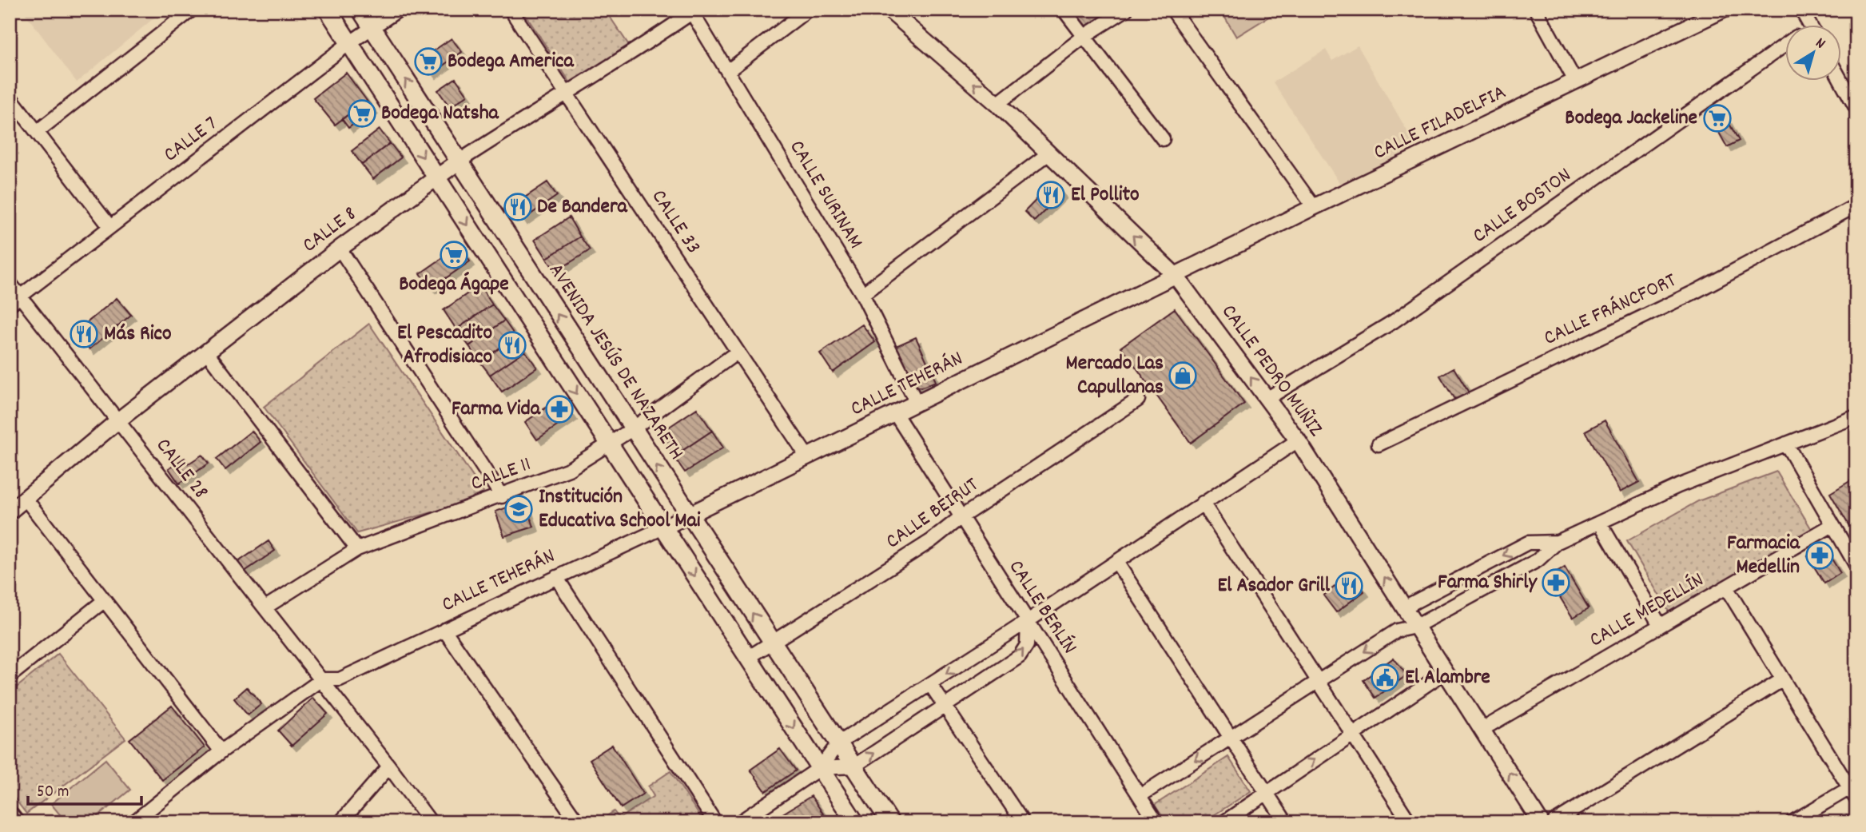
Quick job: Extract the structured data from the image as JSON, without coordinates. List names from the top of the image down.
{
  "streets": {
    "main road": ["AVENIDA JESÚS DE NAZARETH"],
    "street": [
      "CALLE FILADELFIA",
      "CALLE 7",
      "CALLE SURINAM",
      "CALLE BOSTON",
      "CALLE 33",
      "CALLE 8",
      "CALLE FRÁNCFORT",
      "CALLE PEDRO MUÑIZ",
      "CALLE TEHERÁN",
      "CALLE 28",
      "CALLE 11",
      "CALLE BEIRUT",
      "CALLE BERLÍN",
      "CALLE MEDELLÍN"
    ]
  },
  "crossings": [
    ["CALLE FILADELFIA", "CALLE PEDRO MUÑIZ"],
    ["CALLE FILADELFIA", "CALLE TEHERÁN"],
    ["CALLE 7", "AVENIDA JESÚS DE NAZARETH"],
    ["CALLE 7", "CALLE 28"],
    ["CALLE SURINAM", "CALLE 8"],
    ["CALLE SURINAM", "CALLE TEHERÁN"],
    ["CALLE BOSTON", "CALLE PEDRO MUÑIZ"],
    ["CALLE 33", "CALLE 8"],
    ["CALLE 33", "CALLE TEHERÁN"],
    ["CALLE 33", "CALLE 11"],
    ["CALLE 8", "AVENIDA JESÚS DE NAZARETH"],
    ["CALLE 8", "CALLE 28"],
    ["AVENIDA JESÚS DE NAZARETH", "CALLE TEHERÁN"],
    ["AVENIDA JESÚS DE NAZARETH", "CALLE 11"],
    ["AVENIDA JESÚS DE NAZARETH", "CALLE BEIRUT"],
    ["CALLE PEDRO MUÑIZ", "CALLE TEHERÁN"],
    ["CALLE PEDRO MUÑIZ", "CALLE MEDELLÍN"],
    ["CALLE TEHERÁN", "CALLE 28"],
    ["CALLE TEHERÁN", "CALLE BERLÍN"],
    ["CALLE 28", "CALLE 11"],
    ["CALLE BEIRUT", "CALLE BERLÍN"]
  ],
  "places": {
    "supermarket": [
      "Bodega America",
      "Bodega Natsha",
      "Bodega Jackeline",
      "Bodega Ágape"
    ],
    "restaurant": [
      "El Pollito",
      "De Bandera",
      "Más Rico",
      "El Pescadito Afrodisiaco",
      "El Asador Grill"
    ],
    "shop": ["Mercado Las Capullanas"],
    "pharmacy": ["Farma Vida", "Farmacia Medellin", "Farma Shirly"],
    "school or university": ["Institución Educativa School Mai"],
    "public building": ["El Alambre"]
  },
  "scale_bar": "50 m",
  "north": "top right"
}
